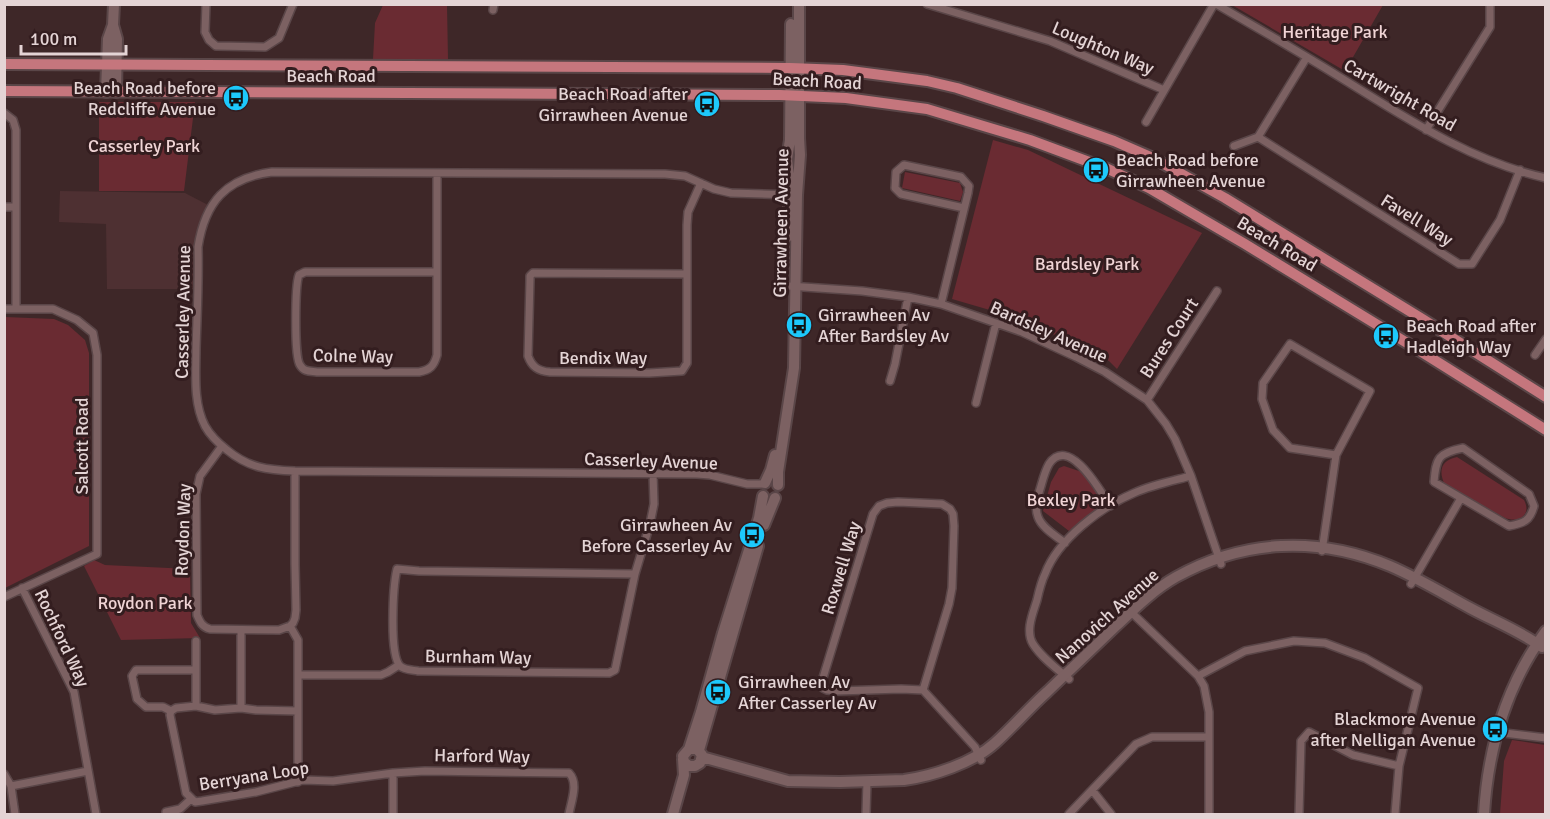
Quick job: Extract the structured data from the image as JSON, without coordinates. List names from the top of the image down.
{
  "streets": {
    "main road": ["Beach Road", "Girrawheen Avenue", "Nanovich Avenue"],
    "street": [
      "Loughton Way",
      "Cartwright Road",
      "Favell Way",
      "Casserley Avenue",
      "Bardsley Avenue",
      "Bures Court",
      "Colne Way",
      "Bendix Way",
      "Salcott Road",
      "Roydon Way",
      "Roxwell Way",
      "Rochford Way",
      "Burnham Way",
      "Harford Way",
      "Berryana Loop"
    ]
  },
  "crossings": [
    ["Beach Road", "Girrawheen Avenue"],
    ["Cartwright Road", "Favell Way"],
    ["Girrawheen Avenue", "Casserley Avenue"],
    ["Girrawheen Avenue", "Bardsley Avenue"],
    ["Girrawheen Avenue", "Nanovich Avenue"],
    ["Casserley Avenue", "Colne Way"],
    ["Casserley Avenue", "Bendix Way"],
    ["Casserley Avenue", "Roydon Way"],
    ["Casserley Avenue", "Burnham Way"],
    ["Bardsley Avenue", "Bures Court"],
    ["Bardsley Avenue", "Nanovich Avenue"],
    ["Salcott Road", "Rochford Way"],
    ["Harford Way", "Berryana Loop"]
  ],
  "parks": [
    "Heritage Park",
    "Casserley Park",
    "Bardsley Park",
    "Bexley Park",
    "Roydon Park"
  ],
  "places": {
    "bus stop": [
      "Beach Road before Redcliffe Avenue",
      "Beach Road after Girrawheen Avenue",
      "Beach Road before Girrawheen Avenue",
      "Girrawheen Av After Bardsley Av",
      "Beach Road after Hadleigh Way",
      "Girrawheen Av Before Casserley Av",
      "Girrawheen Av After Casserley Av",
      "Blackmore Avenue after Nelligan Avenue"
    ]
  },
  "scale_bar": "100 m"
}
